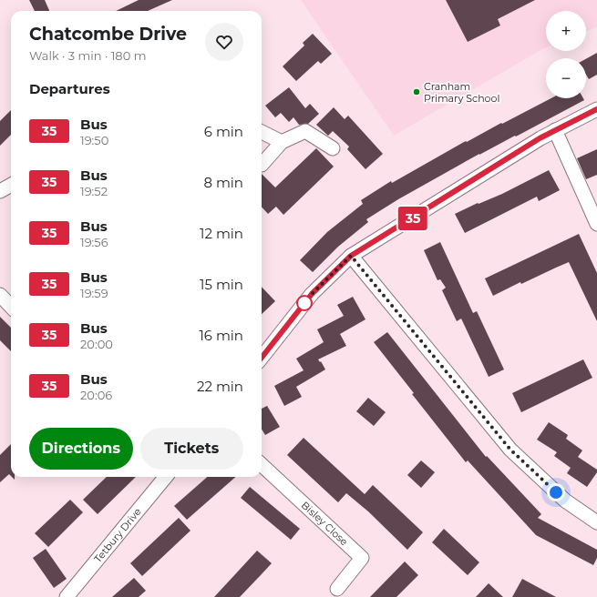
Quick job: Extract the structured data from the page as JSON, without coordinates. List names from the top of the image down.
{
  "streets": {
    "street": ["Bisley Close", "Tetbury Drive"]
  },
  "places": ["Cranham Primary School"],
  "lines": ["bus line 35"],
  "page": {
    "on_map": "35",
    "map_buttons": ["+", "−"],
    "heading": [
      ["Chatcombe Drive", "Walk · 3 min · 180 m"],
      "Departures"
    ],
    "list": [
      {
        "mark": "35",
        "name": "Bus",
        "note": "19:50",
        "value": "6 min"
      },
      {
        "mark": "35",
        "name": "Bus",
        "note": "19:52",
        "value": "8 min"
      },
      {
        "mark": "35",
        "name": "Bus",
        "note": "19:56",
        "value": "12 min"
      },
      {
        "mark": "35",
        "name": "Bus",
        "note": "19:59",
        "value": "15 min"
      },
      {
        "mark": "35",
        "name": "Bus",
        "note": "20:00",
        "value": "16 min"
      },
      {
        "mark": "35",
        "name": "Bus",
        "note": "20:06",
        "value": "22 min"
      }
    ],
    "buttons": ["Directions", "Tickets"]
  }
}
